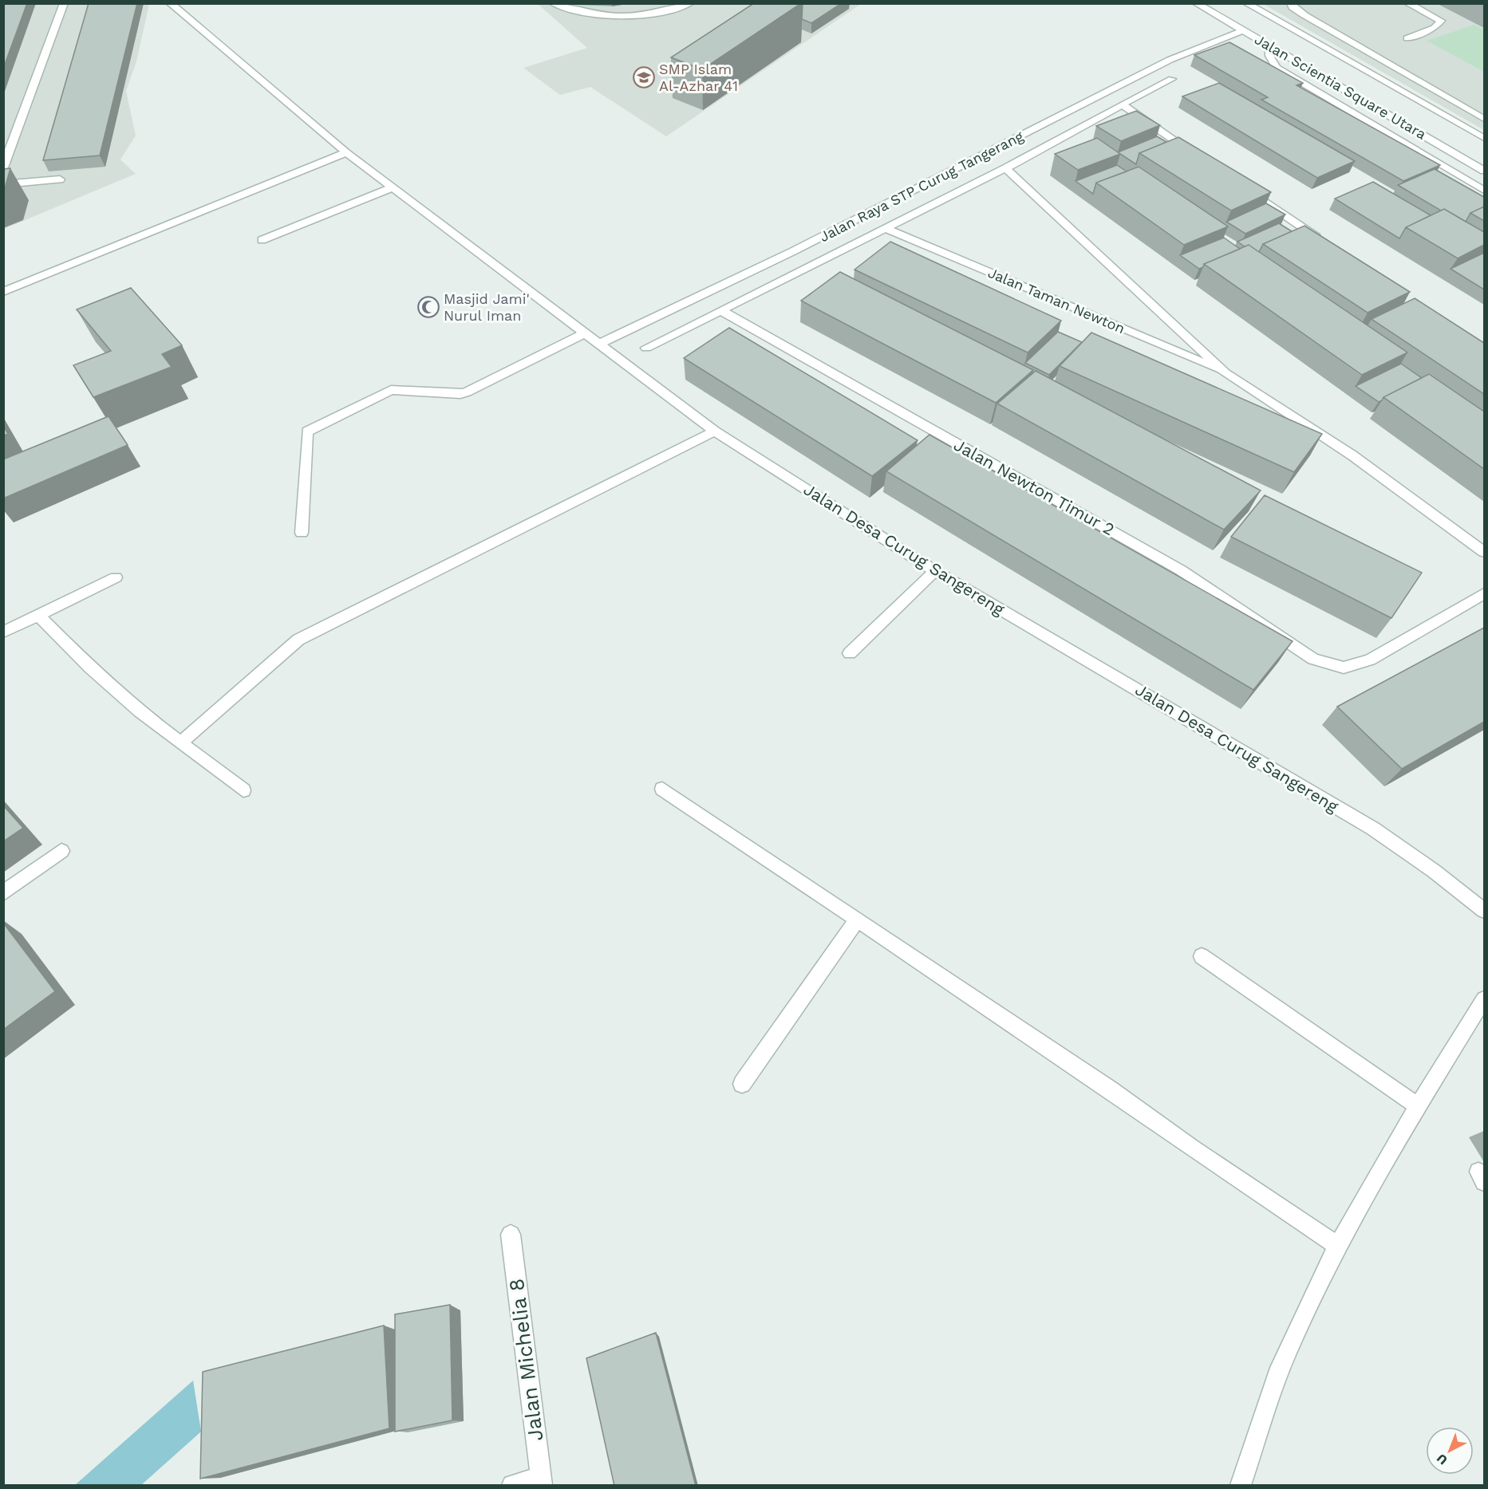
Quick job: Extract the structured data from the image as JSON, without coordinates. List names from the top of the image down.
{
  "streets": {
    "street": [
      "Jalan Scientia Square Utara",
      "Jalan Raya STP Curug Tangerang",
      "Jalan Taman Newton",
      "Jalan Newton Timur 2",
      "Jalan Desa Curug Sangereng",
      "Jalan Michelia 8"
    ]
  },
  "crossings": [
    ["Jalan Scientia Square Utara", "Jalan Raya STP Curug Tangerang"],
    ["Jalan Raya STP Curug Tangerang", "Jalan Desa Curug Sangereng"]
  ],
  "places": {
    "school or university": ["SMP Islam Al-Azhar 41"],
    "mosque": ["Masjid Jami' Nurul Iman"]
  },
  "north": "bottom left"
}
